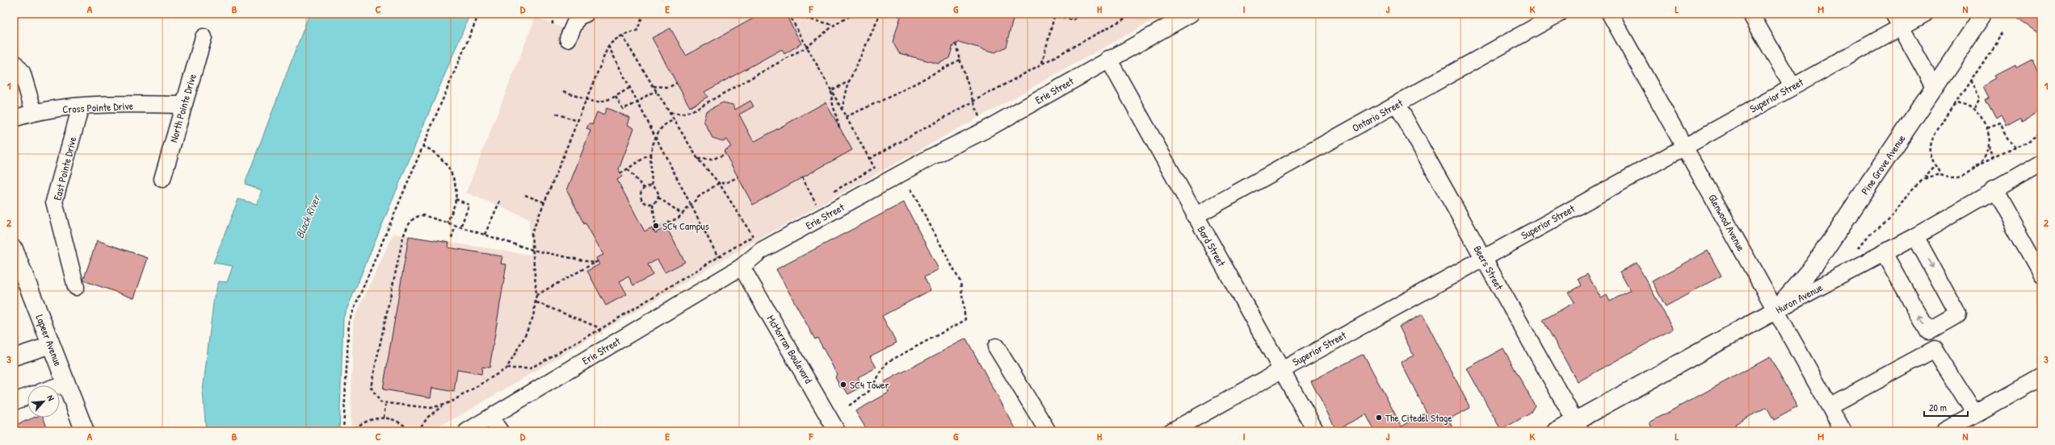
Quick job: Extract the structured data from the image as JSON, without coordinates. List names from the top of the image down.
{
  "streets": {
    "main road": ["Pine Grove Avenue", "Huron Avenue", "Lapeer Avenue"],
    "street": [
      "Erie Street",
      "Superior Street",
      "Cross Pointe Drive",
      "North Pointe Drive",
      "Ontario Street",
      "East Pointe Drive",
      "Glenwood Avenue",
      "Bard Street",
      "Beers Street",
      "McMorran Boulevard"
    ]
  },
  "crossings": [
    ["Erie Street", "Bard Street"],
    ["Erie Street", "McMorran Boulevard"],
    ["Superior Street", "Glenwood Avenue"],
    ["Superior Street", "Bard Street"],
    ["Superior Street", "Beers Street"],
    ["Cross Pointe Drive", "North Pointe Drive"],
    ["Cross Pointe Drive", "East Pointe Drive"],
    ["Ontario Street", "Bard Street"],
    ["Ontario Street", "Beers Street"],
    ["Pine Grove Avenue", "Glenwood Avenue"],
    ["Pine Grove Avenue", "Huron Avenue"],
    ["Glenwood Avenue", "Huron Avenue"],
    ["Beers Street", "Huron Avenue"]
  ],
  "water": ["Black River"],
  "places": ["SC4 Campus", "SC4 Tower", "The Citedel Stage"],
  "scale_bar": "20 m",
  "north": "top right",
  "grid": {
    "columns": [
      "A",
      "B",
      "C",
      "D",
      "E",
      "F",
      "G",
      "H",
      "I",
      "J",
      "K",
      "L",
      "M",
      "N"
    ],
    "rows": ["1", "2", "3"]
  }
}
